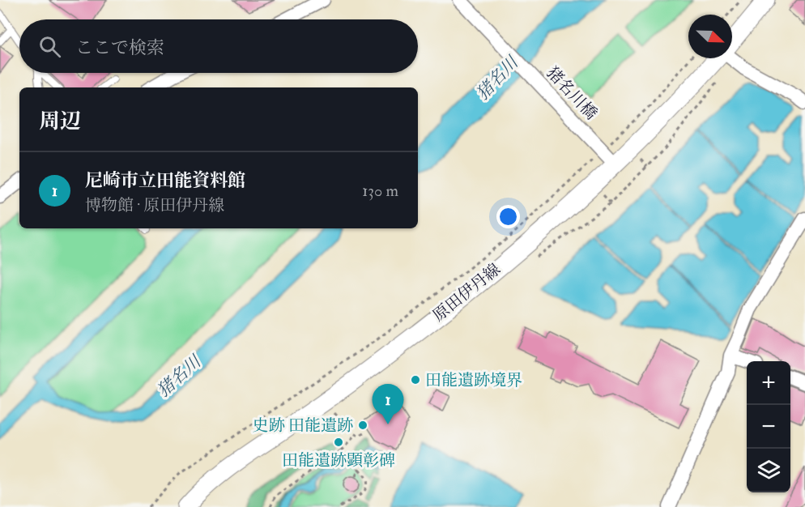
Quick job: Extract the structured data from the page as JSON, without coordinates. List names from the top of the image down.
{
  "streets": {
    "street": ["猪名川橋", "原田伊丹線"]
  },
  "crossings": [
    ["猪名川橋", "原田伊丹線"]
  ],
  "water": ["猪名川"],
  "places": ["田能遺跡境界", "史跡 田能遺跡", "田能遺跡顕彰碑"],
  "north": "bottom right",
  "page": {
    "search": "ここで検索",
    "heading": "周辺",
    "list": [
      {
        "mark": "1",
        "name": "尼崎市立田能資料館",
        "note": "博物館 · 原田伊丹線",
        "value": "130 m"
      }
    ],
    "map_buttons": ["+", "−"],
    "pins": "1"
  }
}
